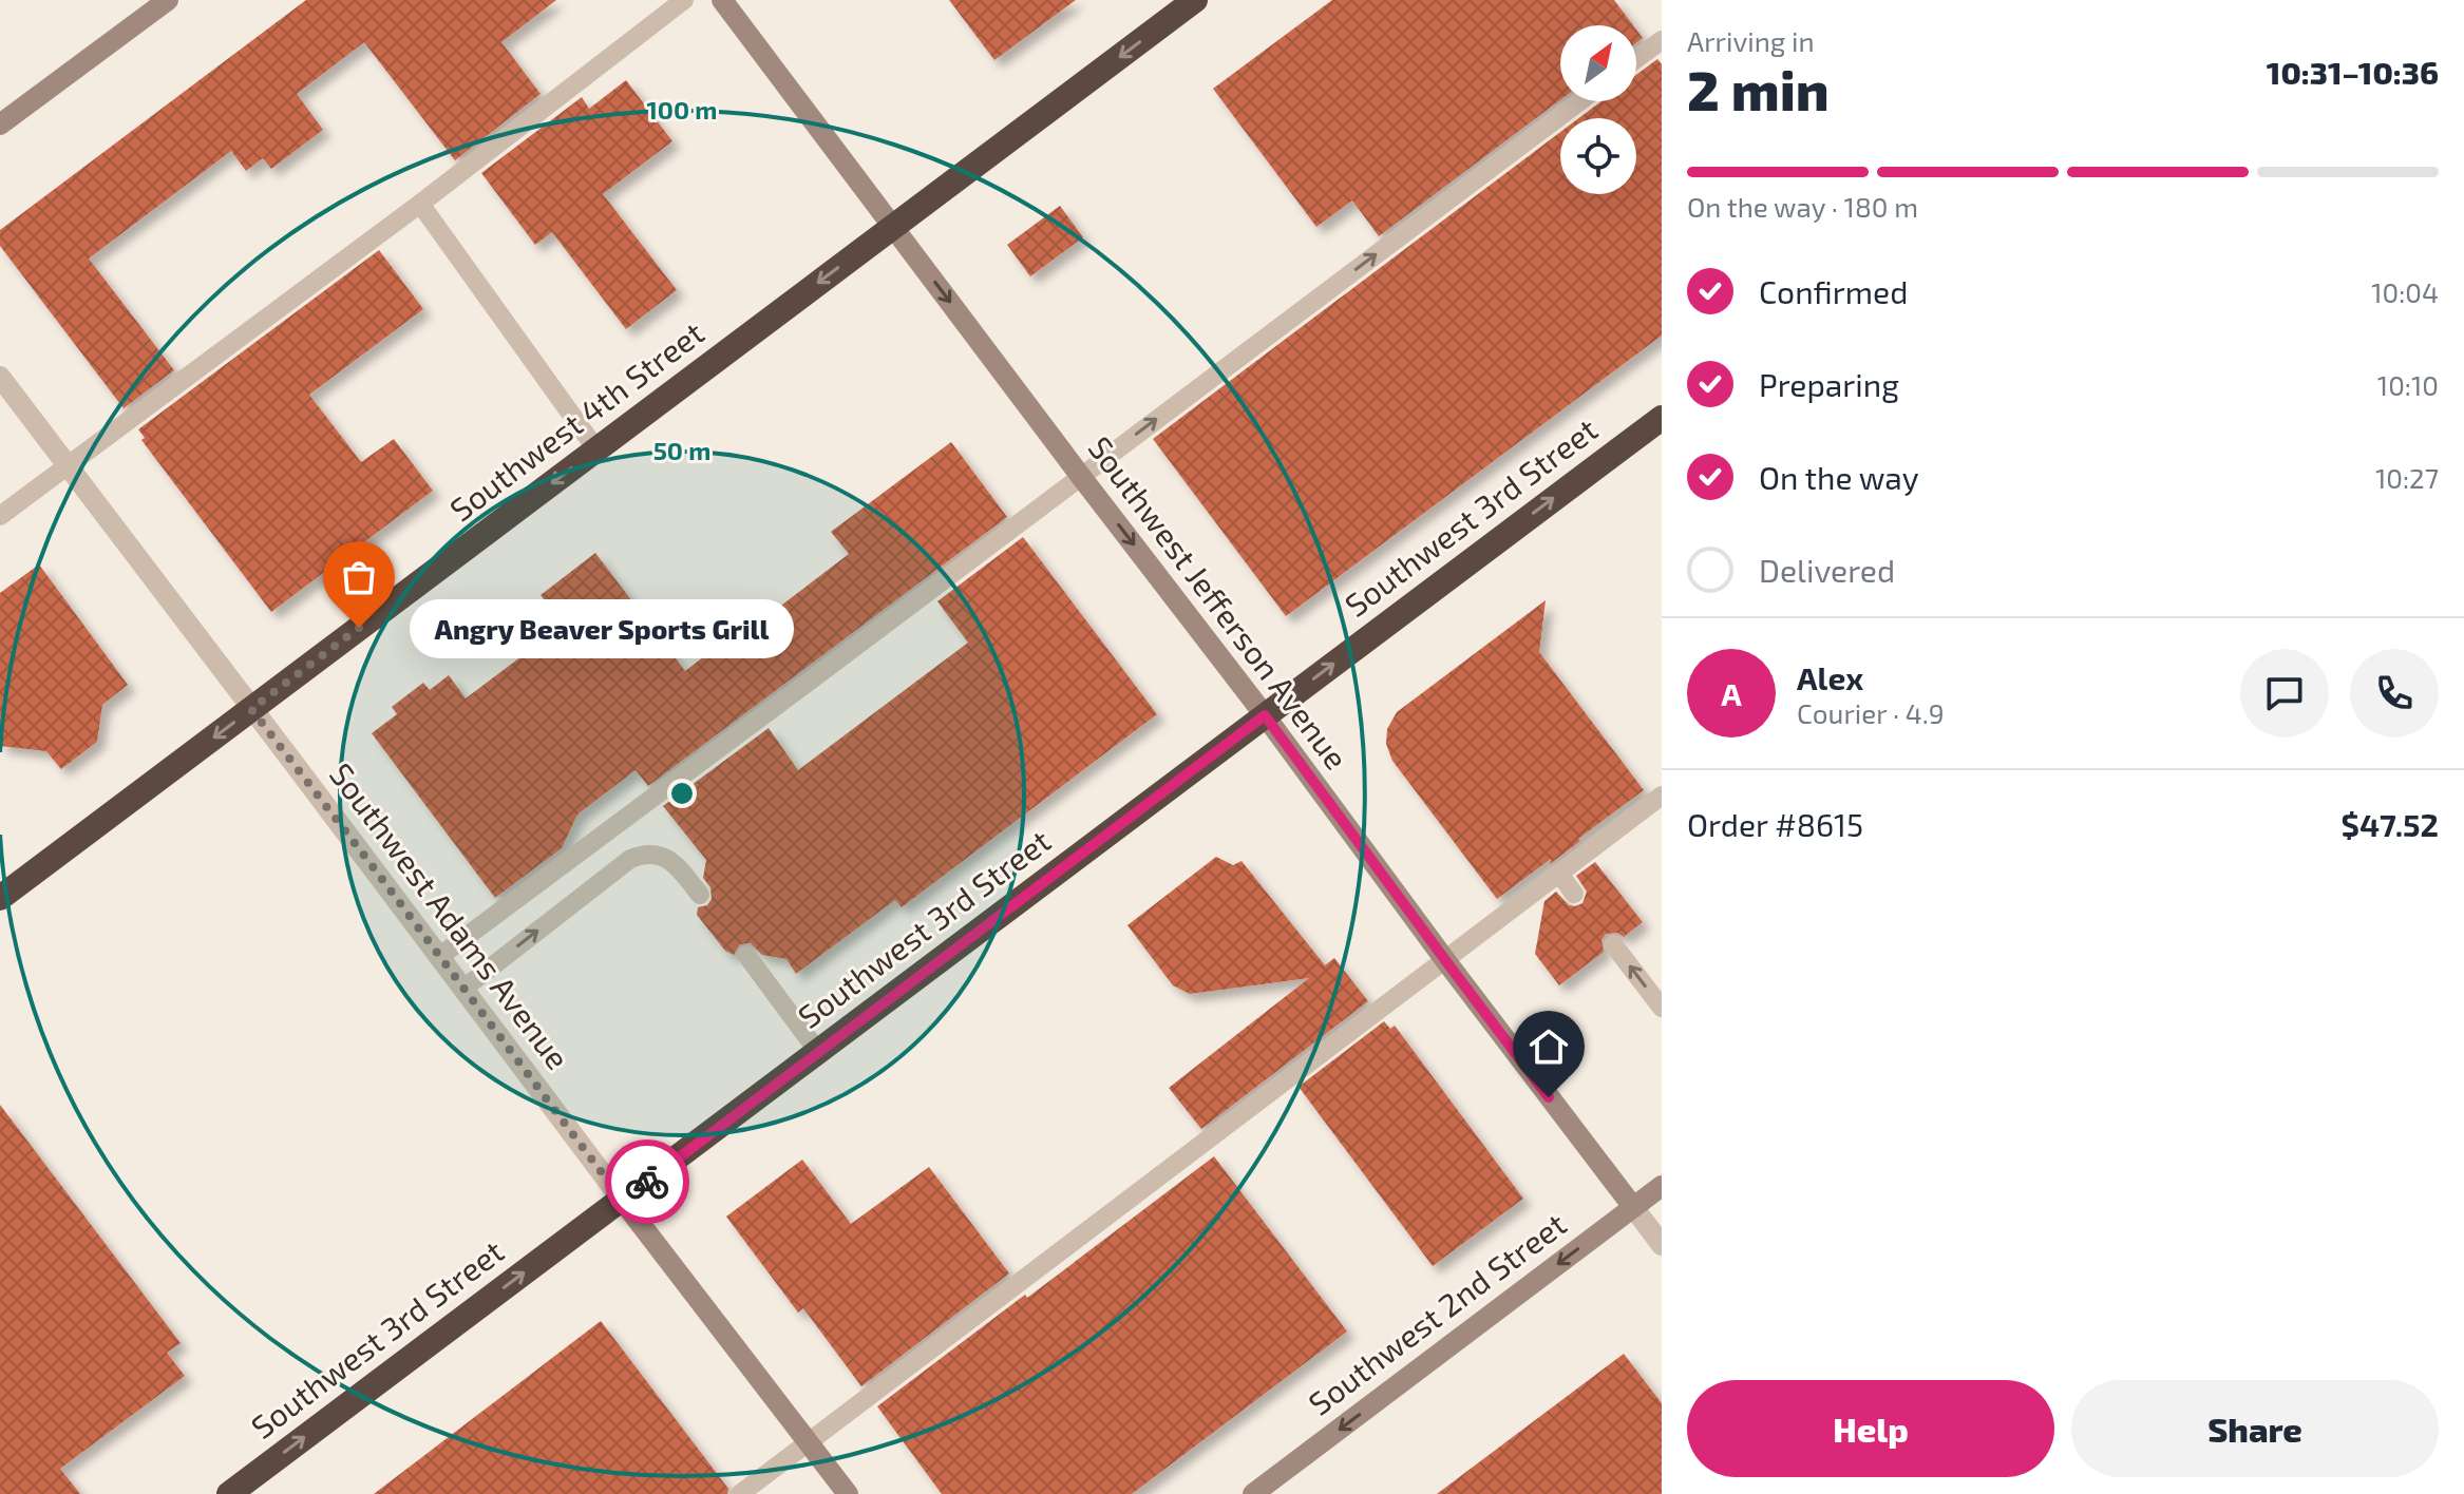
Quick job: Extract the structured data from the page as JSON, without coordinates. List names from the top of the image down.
{
  "streets": {
    "highway": ["Southwest 4th Street", "Southwest 3rd Street"],
    "street": ["Southwest Jefferson Avenue", "Southwest Adams Avenue", "Southwest 2nd Street"]
  },
  "crossings": [
    ["Southwest 4th Street", "Southwest Jefferson Avenue"],
    ["Southwest 4th Street", "Southwest Adams Avenue"],
    ["Southwest 3rd Street", "Southwest Jefferson Avenue"],
    ["Southwest 3rd Street", "Southwest Adams Avenue"],
    ["Southwest Jefferson Avenue", "Southwest 2nd Street"]
  ],
  "one_way": [
    "Southwest 4th Street",
    "Southwest 3rd Street",
    "Southwest Jefferson Avenue",
    "Southwest 2nd Street"
  ],
  "places": ["Angry Beaver Sports Grill"],
  "north": "top right",
  "page": {
    "heading": ["2 min", "Arriving in", "10:31–10:36"],
    "panel": [
      "Alex",
      "Courier · 4.9",
      "Order #8615",
      "$47.52"
    ],
    "bar": "On the way · 180 m",
    "list": [
      ["Confirmed", "10:04"],
      ["Preparing", "10:10"],
      ["On the way", "10:27"],
      "Delivered"
    ],
    "bubble": "Angry Beaver Sports Grill",
    "round": "A",
    "buttons": ["Help", "Share"]
  },
  "rings": ["100 m", "50 m"]
}
